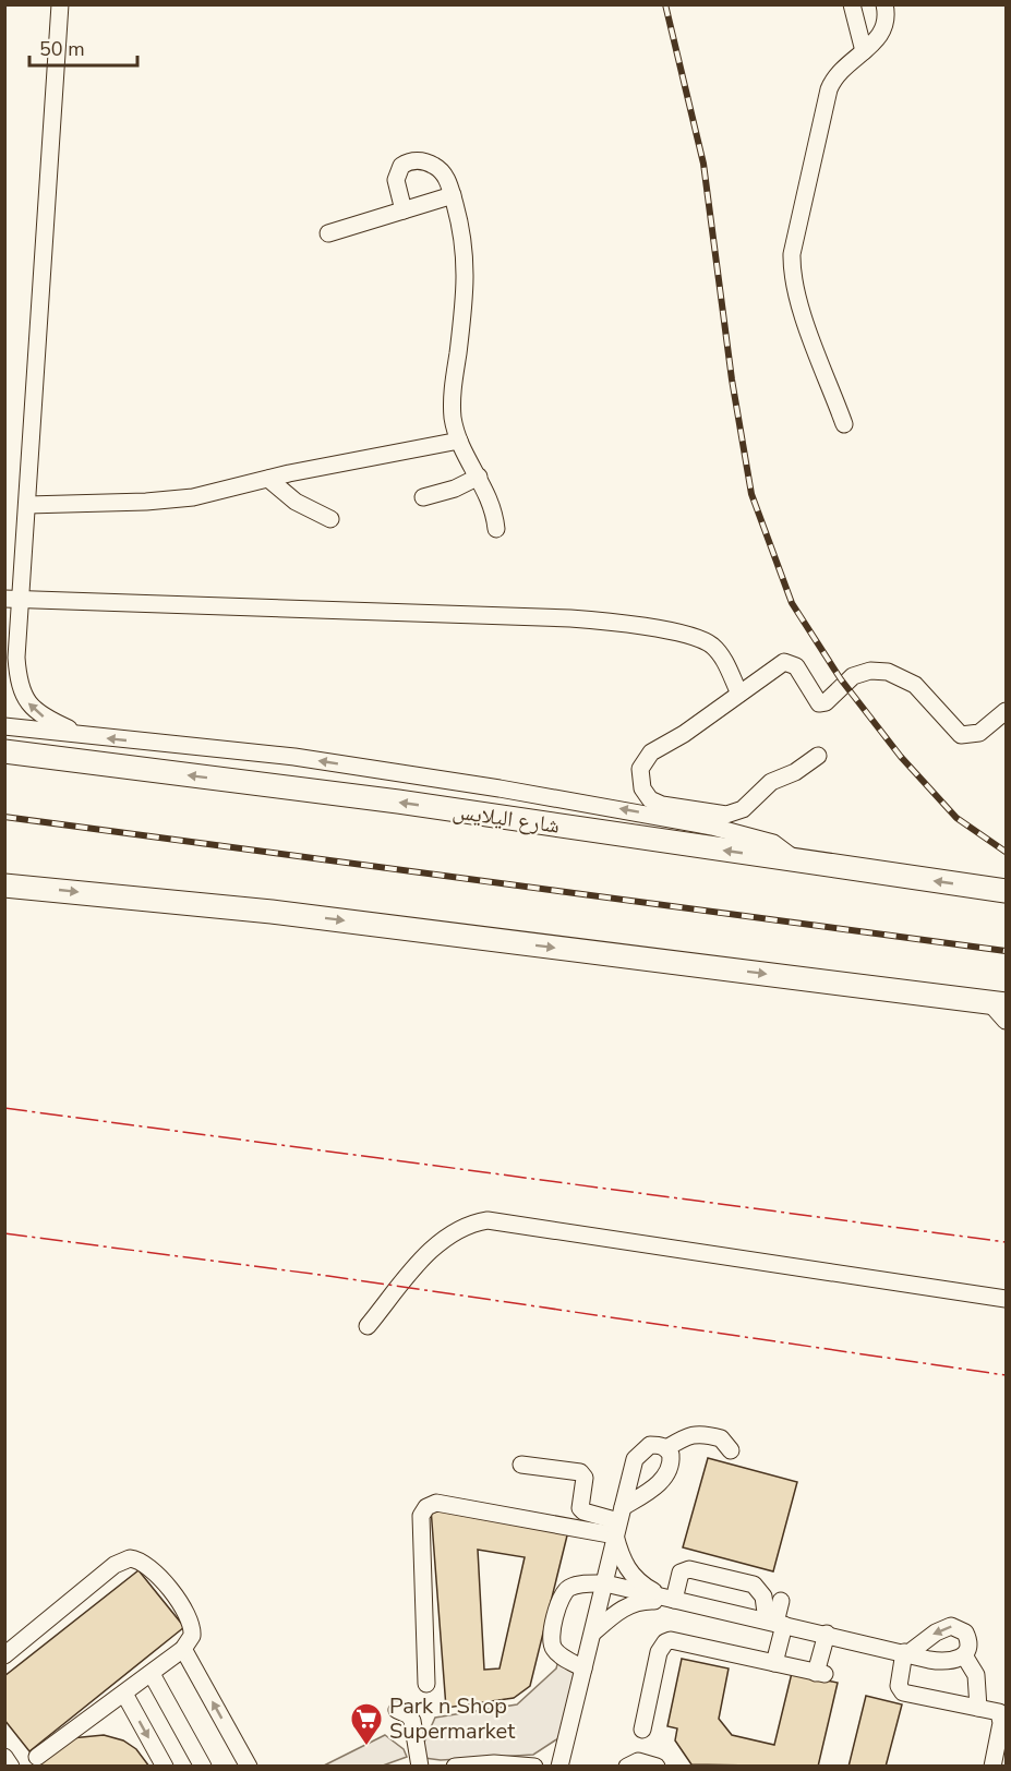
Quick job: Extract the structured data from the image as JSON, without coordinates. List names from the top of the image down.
{
  "streets": {
    "highway": ["شارع اليلايس"]
  },
  "places": {
    "supermarket": ["Park n Shop Supermarket"]
  },
  "scale_bar": "50 m"
}
